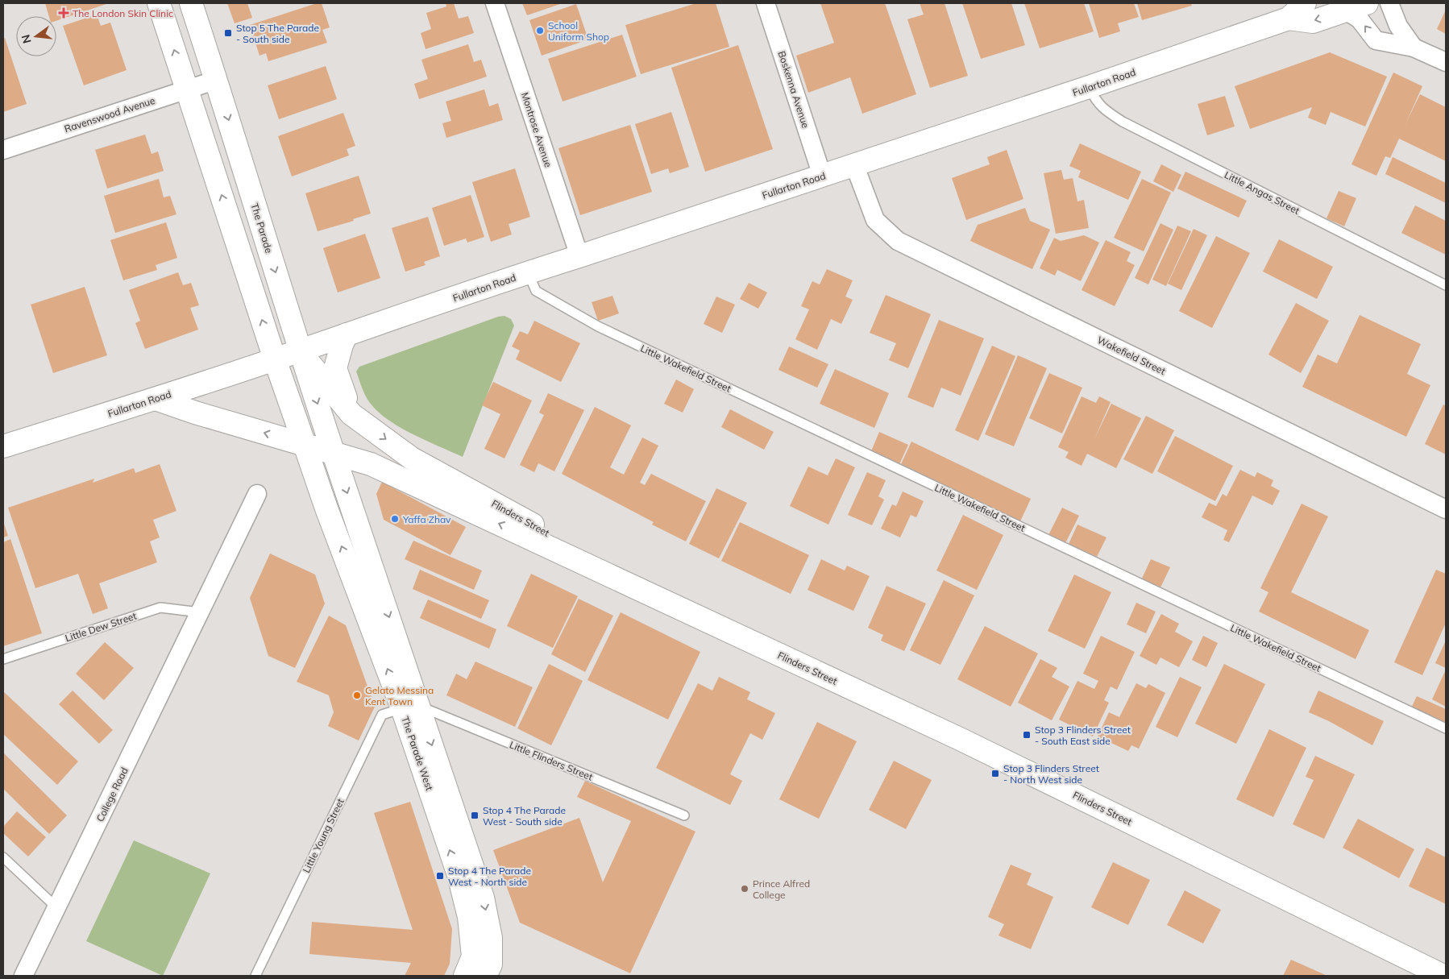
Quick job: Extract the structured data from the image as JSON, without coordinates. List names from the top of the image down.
{
  "streets": {
    "main road": [
      "Fullarton Road",
      "The Parade",
      "Flinders Street",
      "The Parade West"
    ],
    "street": [
      "Boskenna Avenue",
      "Ravenswood Avenue",
      "Montrose Avenue",
      "Wakefield Street",
      "College Road"
    ],
    "lane": [
      "Little Angas Street",
      "Little Wakefield Street",
      "Little Dew Street",
      "Little Flinders Street",
      "Little Young Street"
    ]
  },
  "crossings": [
    ["Fullarton Road", "Boskenna Avenue"],
    ["Fullarton Road", "Montrose Avenue"],
    ["Fullarton Road", "Little Angas Street"],
    ["Fullarton Road", "The Parade"],
    ["Fullarton Road", "Wakefield Street"],
    ["Fullarton Road", "Little Wakefield Street"],
    ["Fullarton Road", "Flinders Street"],
    ["Ravenswood Avenue", "The Parade"],
    ["The Parade", "Flinders Street"],
    ["The Parade", "The Parade West"],
    ["Flinders Street", "The Parade West"],
    ["Little Dew Street", "College Road"],
    ["The Parade West", "Little Flinders Street"],
    ["The Parade West", "Little Young Street"],
    ["Little Flinders Street", "Little Young Street"]
  ],
  "places": {
    "health": ["The London Skin Clinic"],
    "other": [
      "School Uniform Shop",
      "Yaffa Zhav",
      "Gelato Messina Kent Town",
      "Prince Alfred College"
    ],
    "transit": [
      "Stop 5 The Parade - South side",
      "Stop 3 Flinders Street - South East side",
      "Stop 3 Flinders Street - North West side",
      "Stop 4 The Parade West - South side",
      "Stop 4 The Parade West - North side"
    ]
  },
  "north": "left"
}
